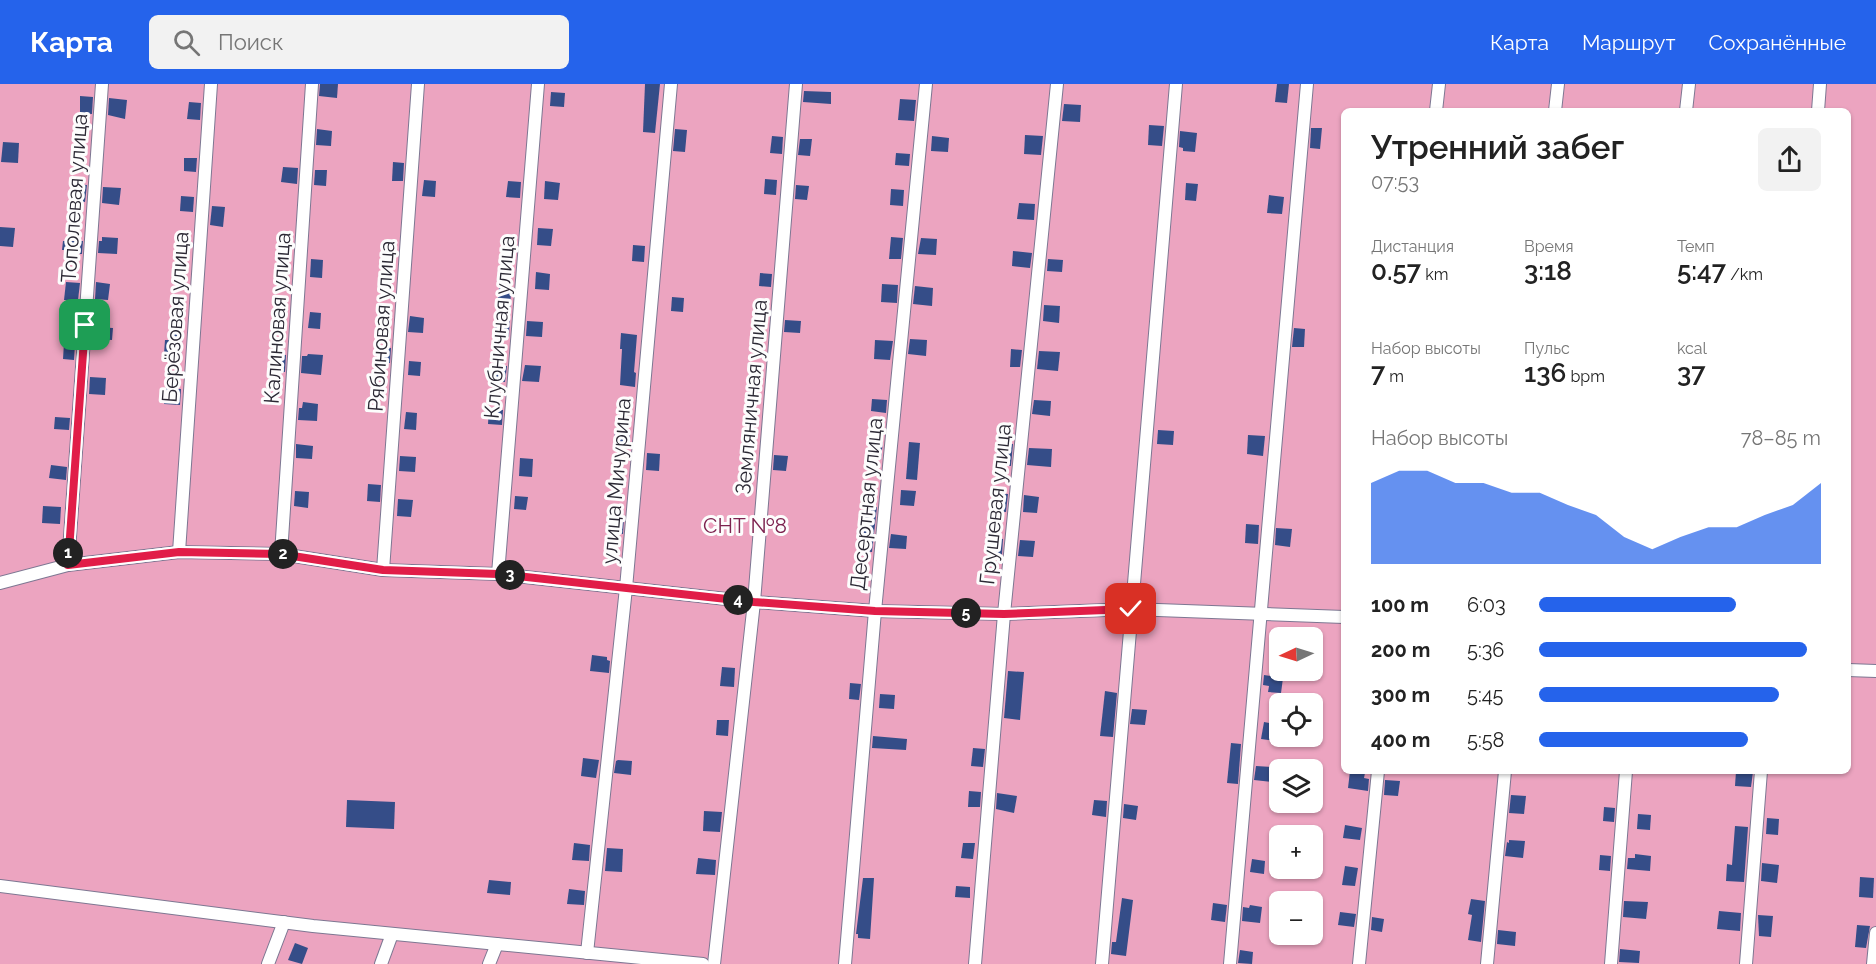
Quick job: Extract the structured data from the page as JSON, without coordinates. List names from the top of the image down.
{
  "streets": {
    "street": [
      "Тополевая улица",
      "Берёзовая улица",
      "Калиновая улица",
      "Рябиновая улица",
      "Клубничная улица",
      "Земляничная улица",
      "улица Мичурина",
      "Десертная улица",
      "Грушевая улица"
    ]
  },
  "parks": ["СНТ №8"],
  "north": "left",
  "page": {
    "header": "Карта",
    "search": "Поиск",
    "nav": ["Карта", "Маршрут", "Сохранённые"],
    "heading": ["Утренний забег", "07:53"],
    "stats": [
      ["Дистанция", "0.57 km"],
      ["Время", "3:18"],
      ["Темп", "5:47 /km"],
      ["Набор высоты", "7 m"],
      ["Пульс", "136 bpm"],
      ["kcal", "37"]
    ],
    "chart": ["Набор высоты", "78–85 m"],
    "pins": [
      "1",
      "2",
      "3",
      "4",
      "5"
    ],
    "list": [
      {
        "name": "100 m",
        "note": "6:03"
      },
      {
        "name": "200 m",
        "note": "5:36"
      },
      {
        "name": "300 m",
        "note": "5:45"
      },
      {
        "name": "400 m",
        "note": "5:58"
      }
    ],
    "map_buttons": ["+", "−"]
  }
}
